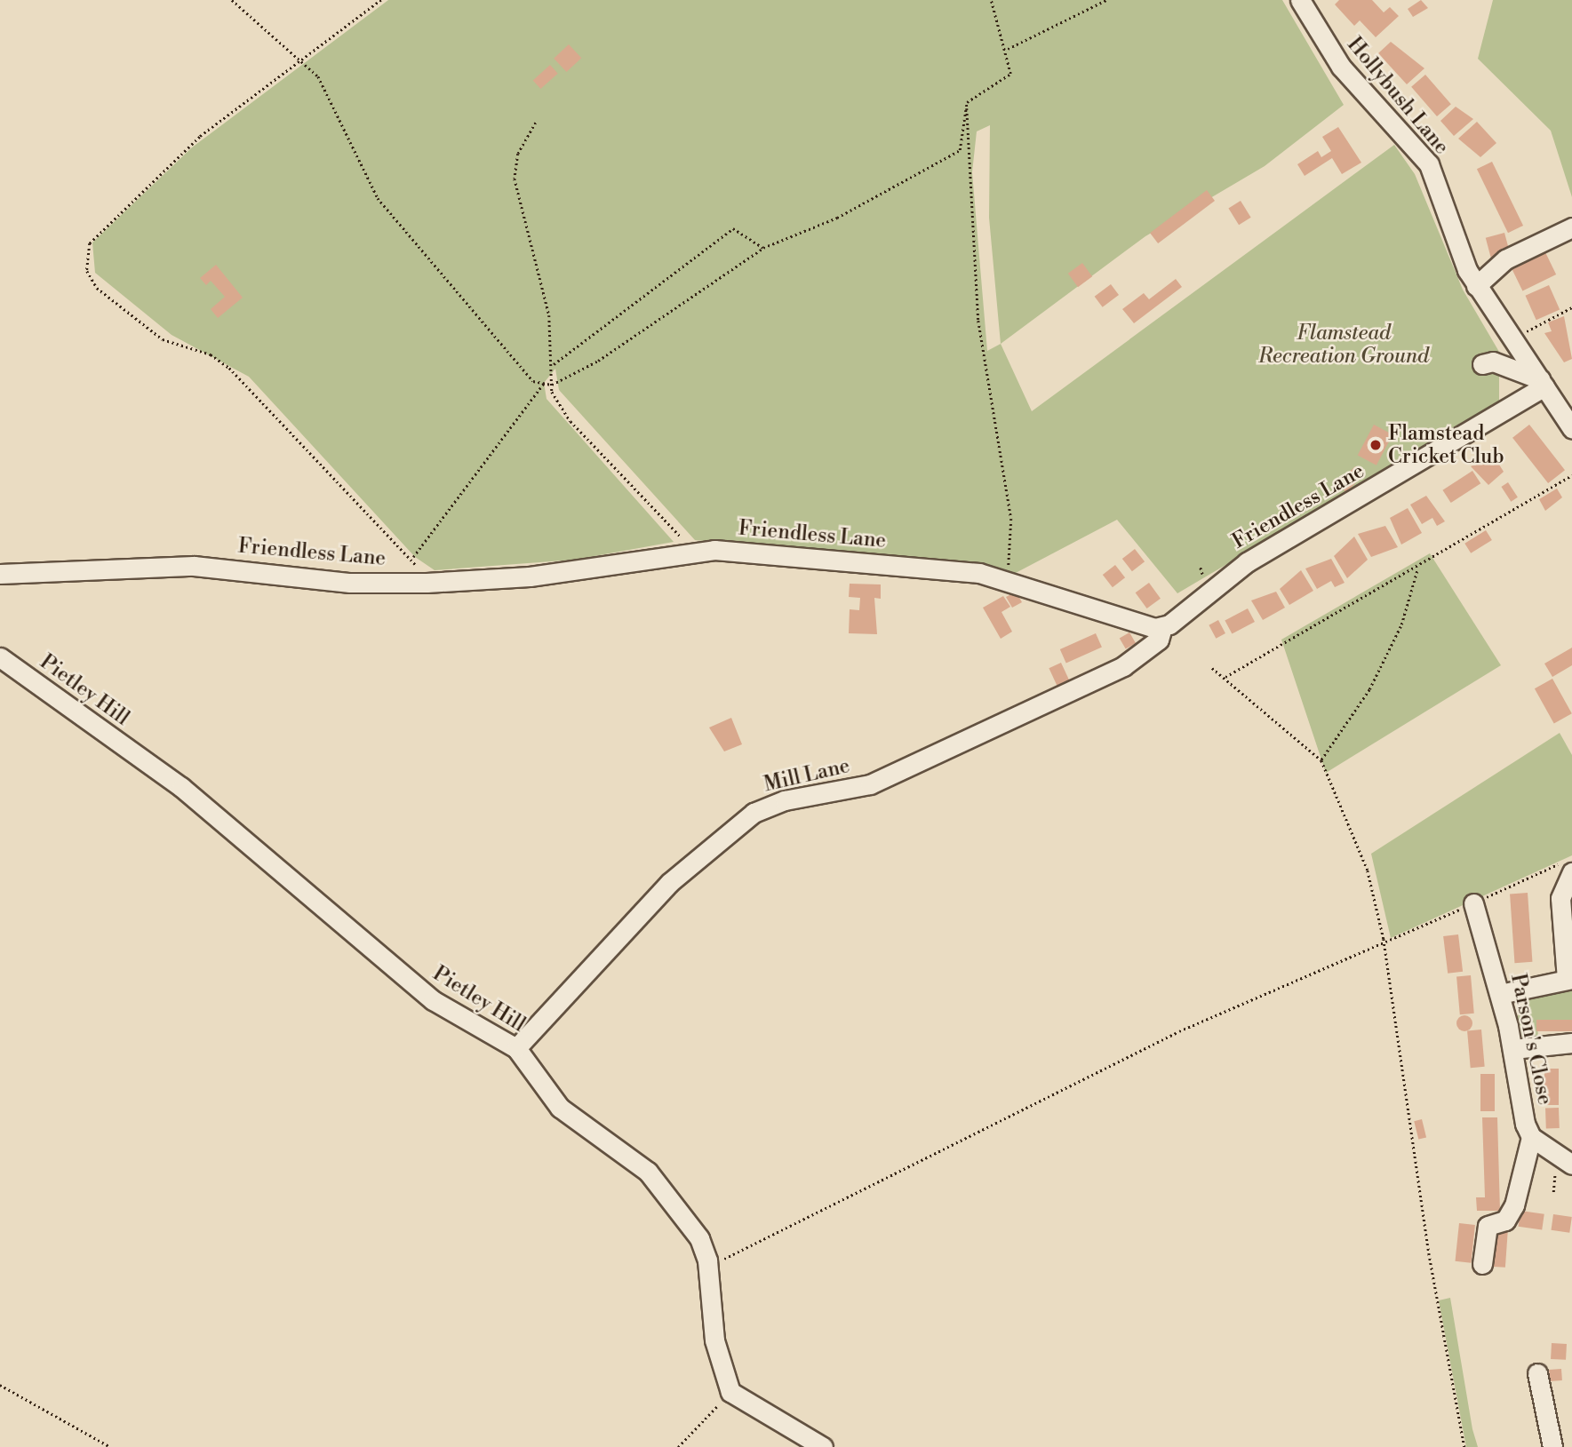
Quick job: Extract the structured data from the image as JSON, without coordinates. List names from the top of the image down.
{
  "streets": {
    "street": [
      "Hollybush Lane",
      "Friendless Lane",
      "Pietley Hill",
      "Mill Lane",
      "Parson's Close"
    ]
  },
  "crossings": [
    ["Hollybush Lane", "Friendless Lane"],
    ["Friendless Lane", "Mill Lane"],
    ["Pietley Hill", "Mill Lane"]
  ],
  "parks": ["Flamstead Recreation Ground"],
  "places": ["Flamstead Cricket Club"]
}
